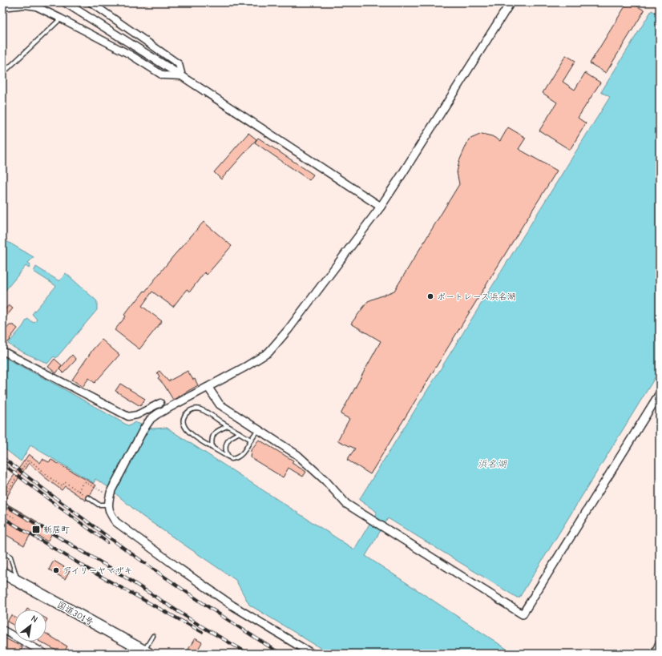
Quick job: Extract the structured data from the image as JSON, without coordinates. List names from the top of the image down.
{
  "streets": {
    "highway": ["国道301号"]
  },
  "water": ["浜名湖"],
  "places": {
    "other": ["ボートレース浜名湖", "デイリーヤマザキ"],
    "transit": ["新居町"]
  },
  "north": "top right"
}
